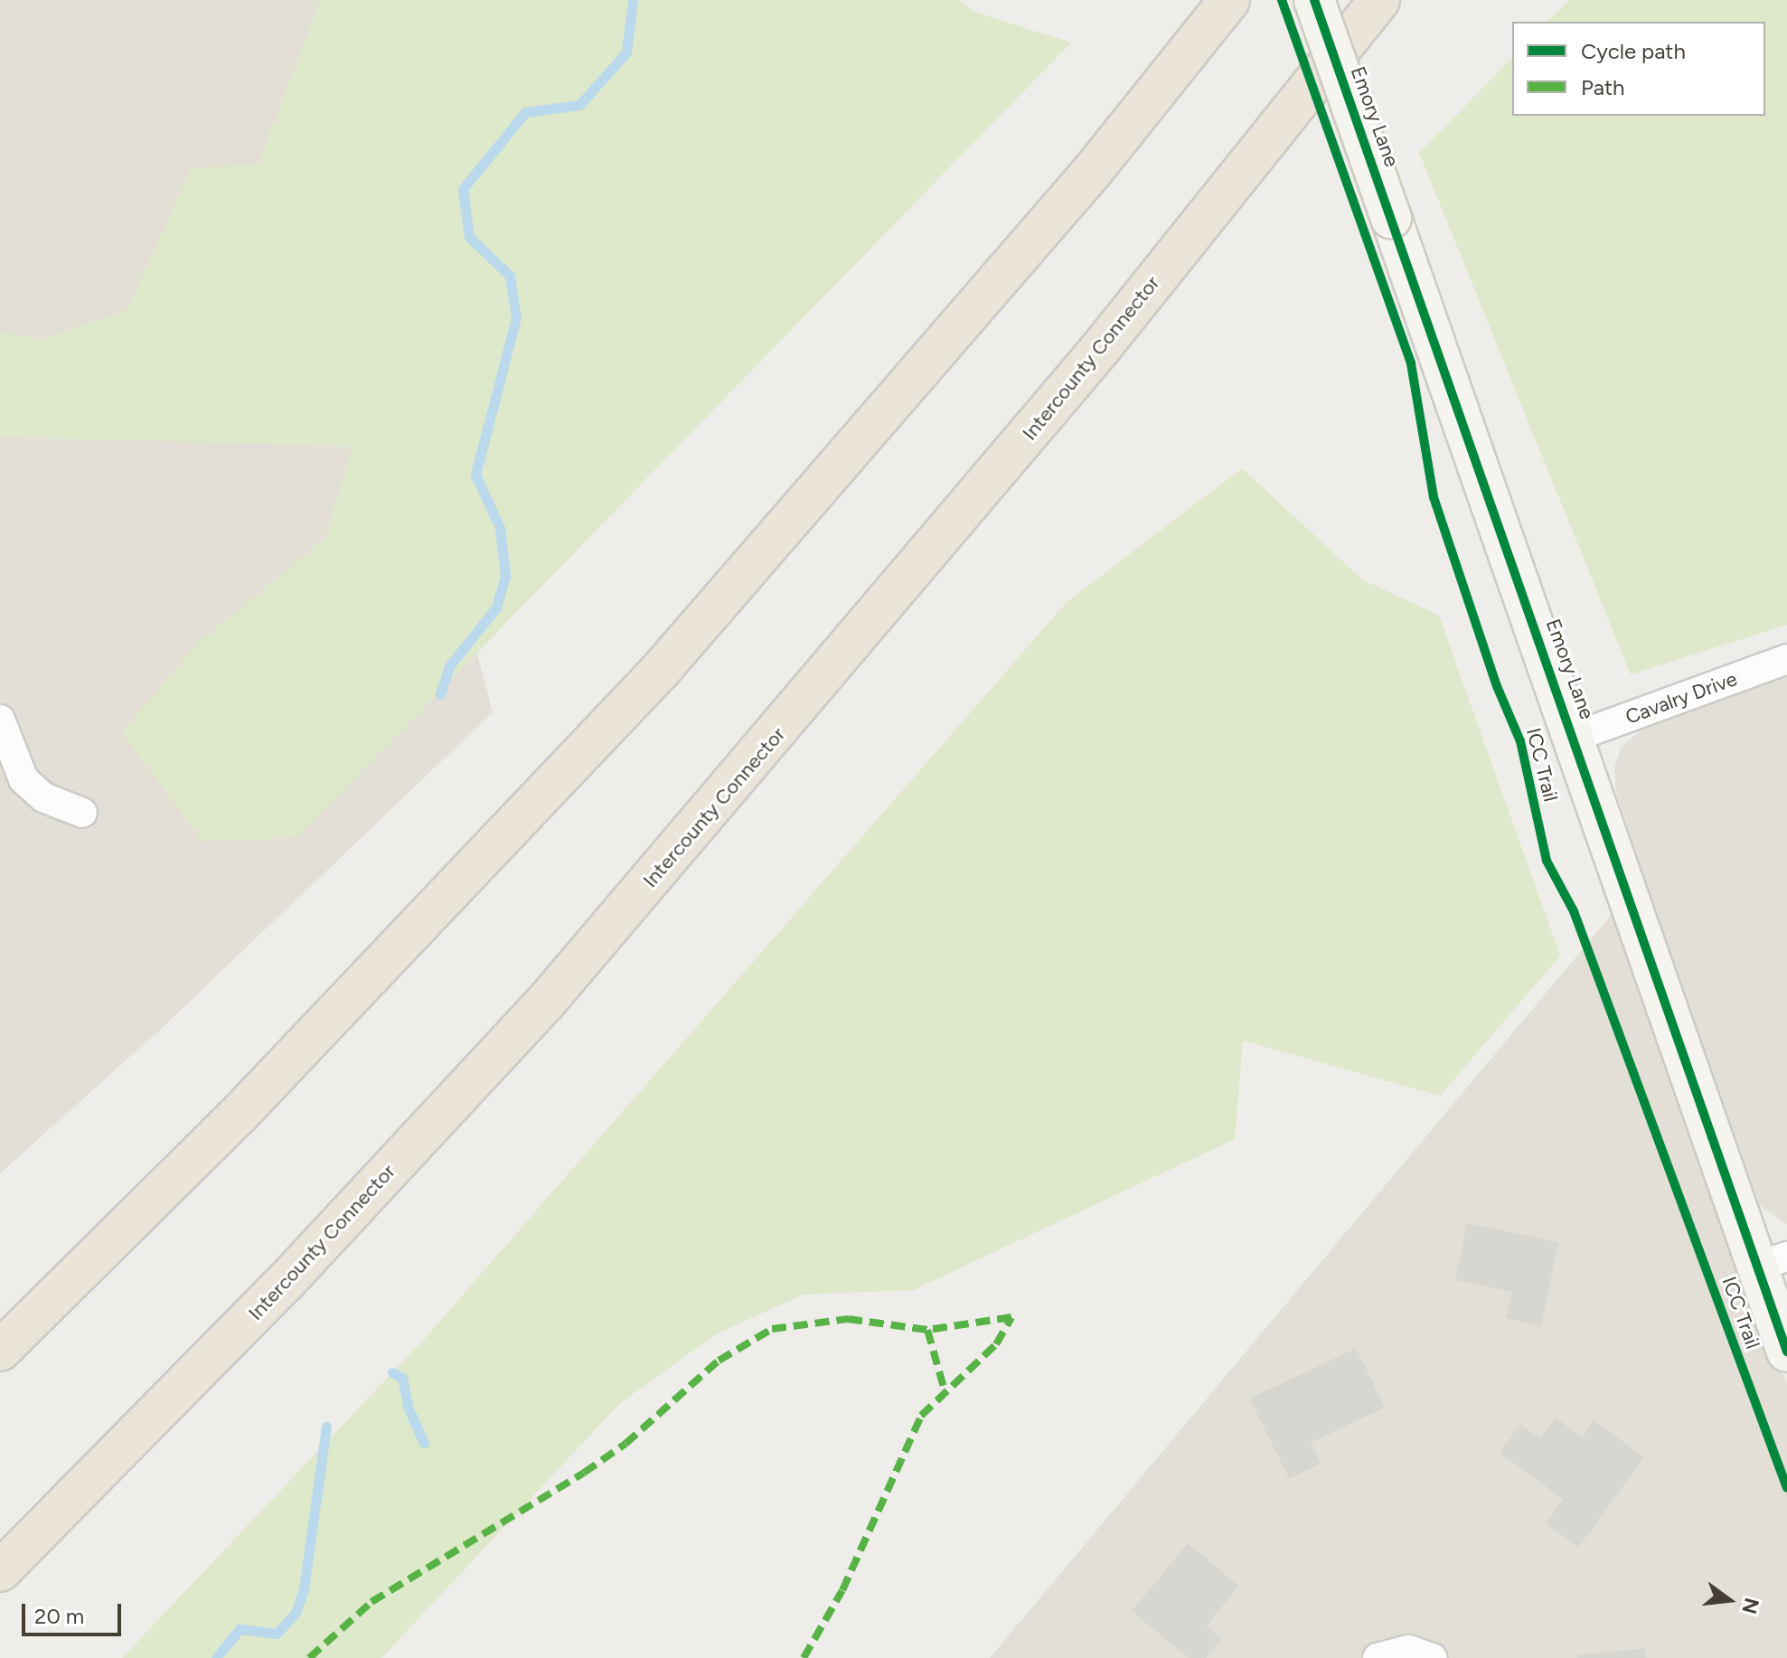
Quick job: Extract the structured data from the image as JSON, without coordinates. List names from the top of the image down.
{
  "streets": {
    "highway": ["Intercounty Connector"],
    "street": ["Emory Lane", "Cavalry Drive"],
    "cycle path": ["ICC Trail"]
  },
  "crossings": [
    ["Emory Lane", "Cavalry Drive"]
  ],
  "legend": ["Cycle path", "Path"],
  "scale_bar": "20 m",
  "north": "right"
}
